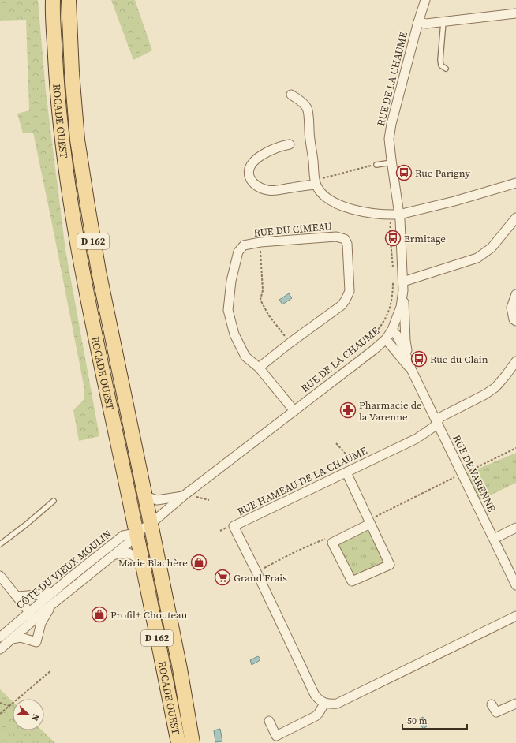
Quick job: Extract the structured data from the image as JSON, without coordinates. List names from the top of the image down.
{
  "streets": {
    "main road": ["ROCADE OUEST", "D 162"],
    "street": [
      "RUE DE LA CHAUME",
      "RUE DU CIMEAU",
      "RUE DE VARENNE",
      "RUE HAMEAU DE LA CHAUME",
      "CÔTE DU VIEUX MOULIN"
    ]
  },
  "crossings": [
    ["RUE DE LA CHAUME", "ROCADE OUEST"],
    ["RUE DE LA CHAUME", "RUE DU CIMEAU"],
    ["RUE DE LA CHAUME", "RUE DE VARENNE"],
    ["RUE DE LA CHAUME", "CÔTE DU VIEUX MOULIN"],
    ["ROCADE OUEST", "CÔTE DU VIEUX MOULIN"],
    ["RUE DE VARENNE", "RUE HAMEAU DE LA CHAUME"]
  ],
  "places": {
    "bus stop": ["Rue Parigny", "Ermitage", "Rue du Clain"],
    "pharmacy": ["Pharmacie de la Varenne"],
    "shop": ["Marie Blachère", "Profil+ Chouteau"],
    "supermarket": ["Grand Frais"]
  },
  "scale_bar": "50 m",
  "north": "right"
}
